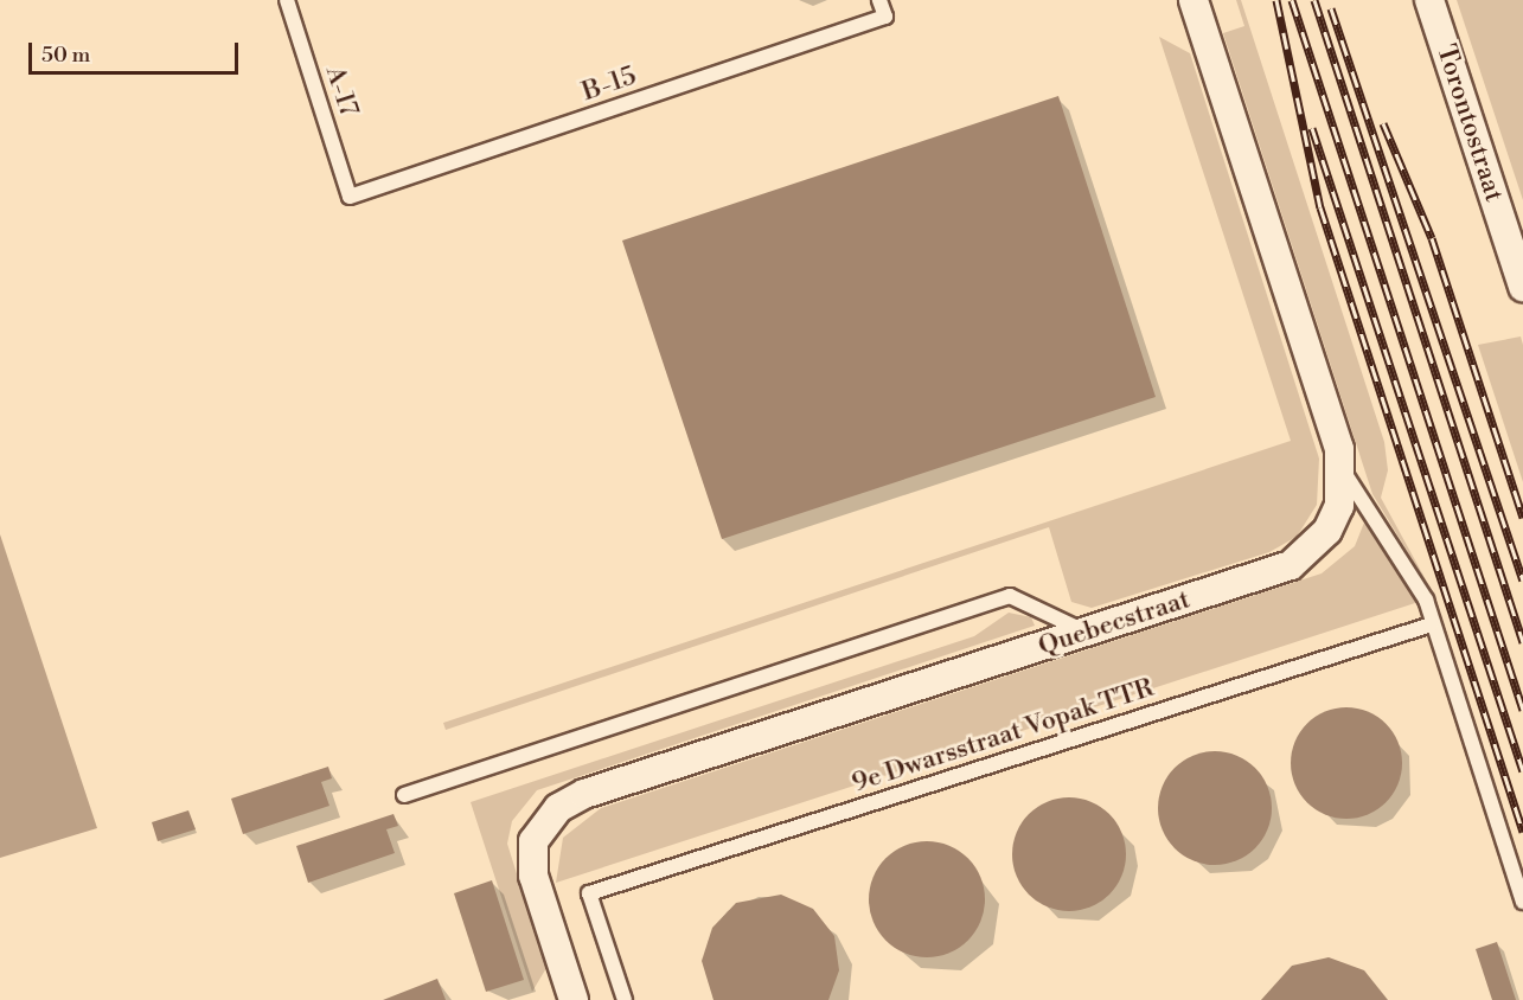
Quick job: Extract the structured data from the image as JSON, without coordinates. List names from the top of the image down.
{
  "streets": {
    "street": ["Torontostraat", "Quebecstraat"],
    "lane": ["B-15", "A-17", "9e Dwarsstraat Vopak TTR"]
  },
  "crossings": [
    ["B-15", "A-17"]
  ],
  "scale_bar": "50 m"
}
